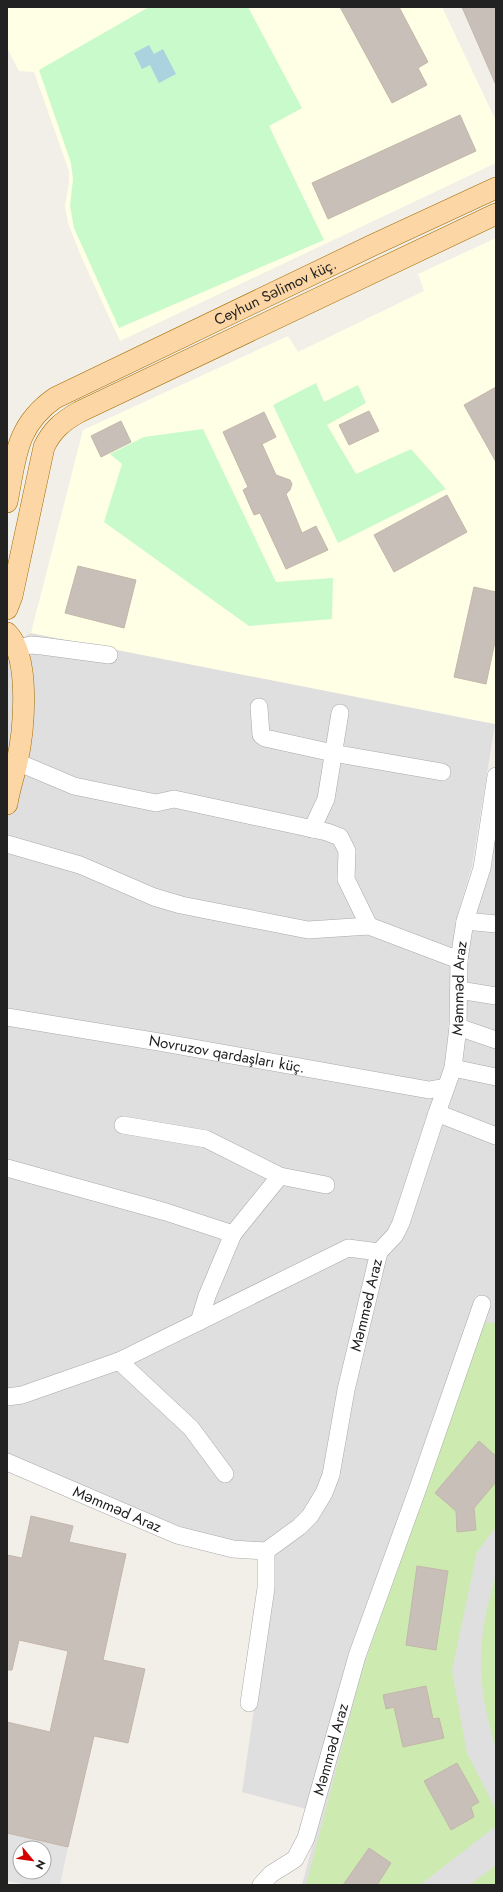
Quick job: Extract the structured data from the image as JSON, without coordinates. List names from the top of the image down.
{
  "streets": {
    "main road": ["Ceyhun Səlimov küç."],
    "street": ["Məmməd Araz", "Novruzov qardaşları küç."]
  },
  "crossings": [
    ["Məmməd Araz", "Novruzov qardaşları küç."]
  ],
  "north": "bottom right"
}
